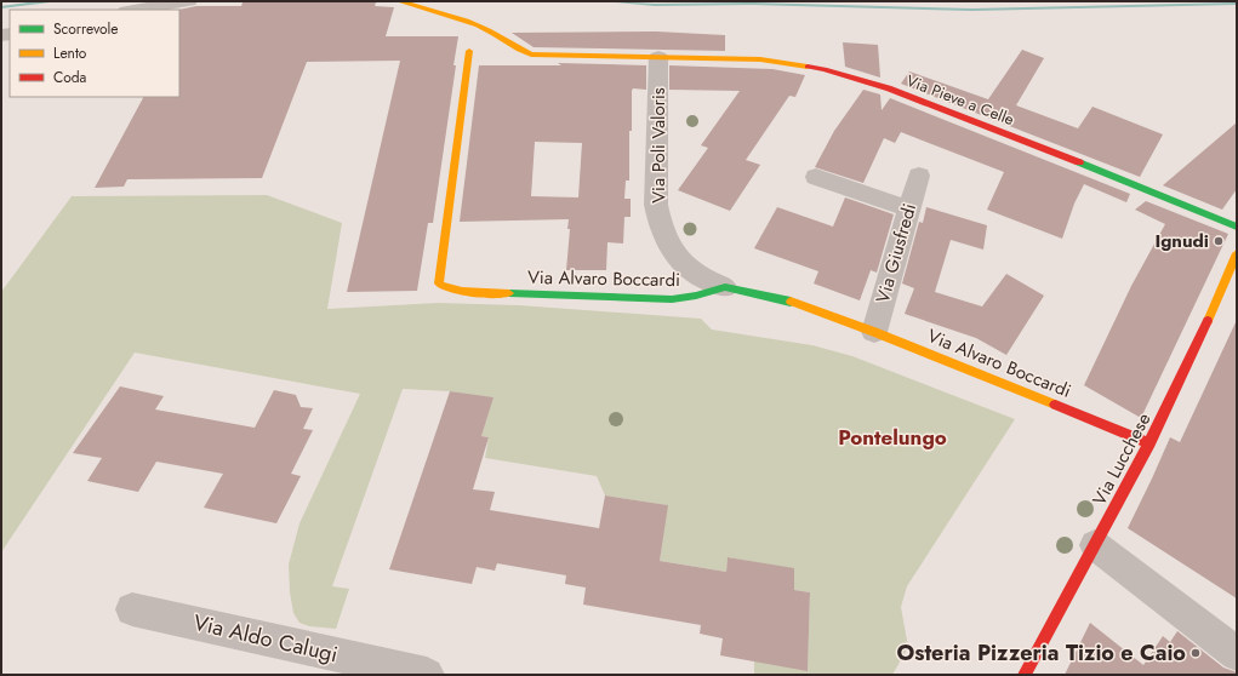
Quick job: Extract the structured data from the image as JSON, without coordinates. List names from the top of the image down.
{
  "streets": {
    "street": [
      "Via Pieve a Celle",
      "Via Poli Valoris",
      "Via Giusfredi",
      "Via Alvaro Boccardi",
      "Via Lucchese",
      "Via Aldo Calugi"
    ]
  },
  "crossings": [
    ["Via Pieve a Celle", "Via Poli Valoris"],
    ["Via Poli Valoris", "Via Alvaro Boccardi"],
    ["Via Giusfredi", "Via Alvaro Boccardi"],
    ["Via Alvaro Boccardi", "Via Lucchese"]
  ],
  "districts": ["Pontelungo"],
  "places": ["Ignudi", "Osteria Pizzeria Tizio e Caio"],
  "legend": ["Scorrevole", "Lento", "Coda"]
}
